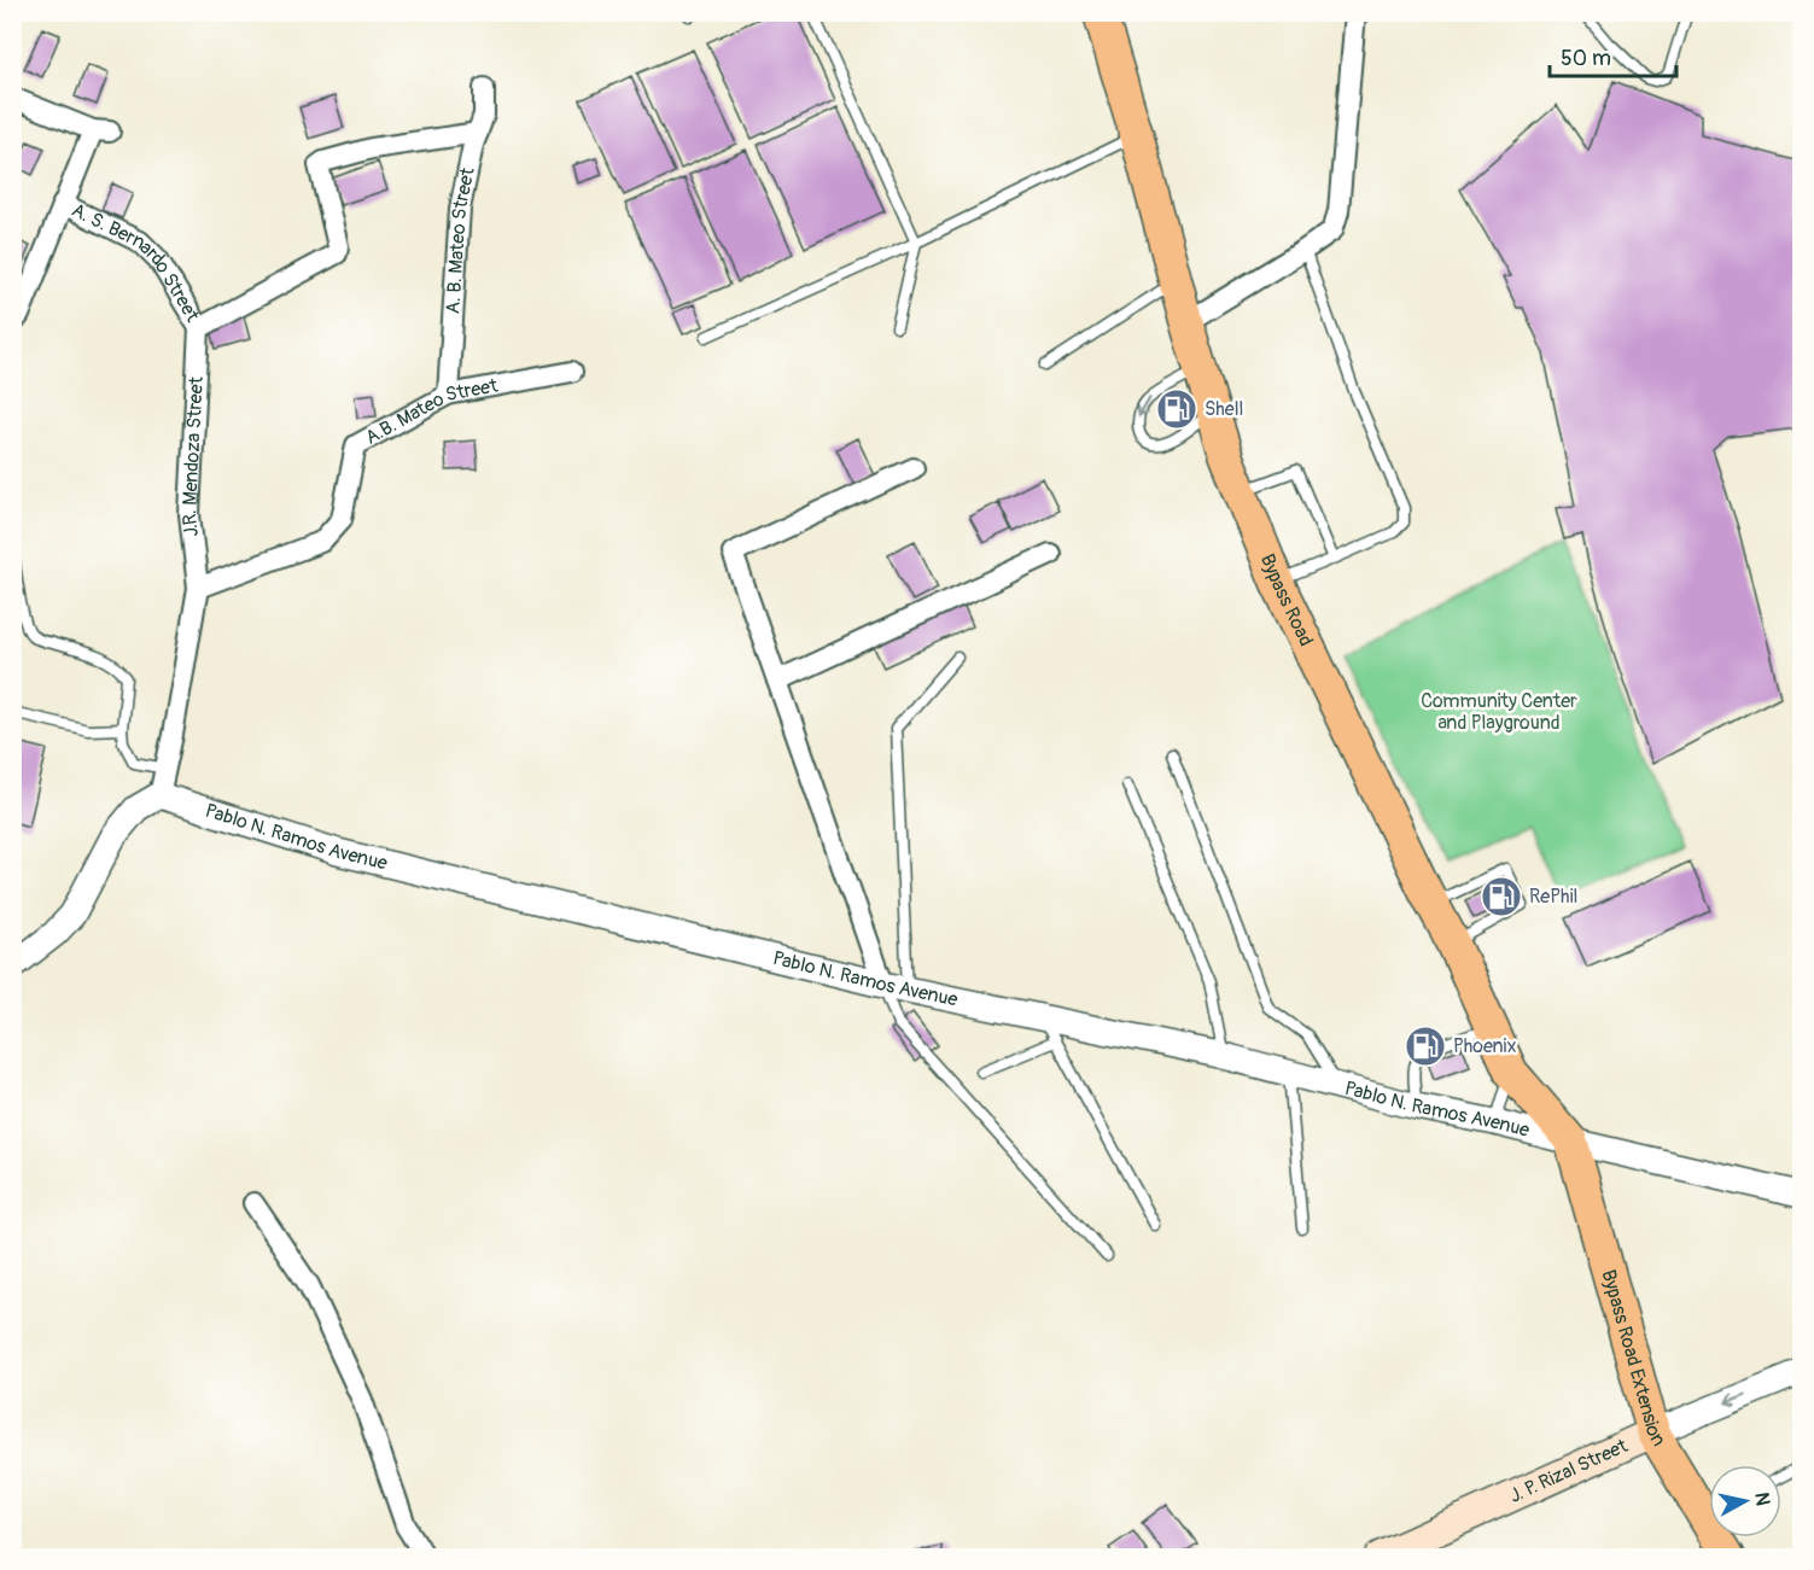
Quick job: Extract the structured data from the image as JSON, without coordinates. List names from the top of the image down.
{
  "streets": {
    "main road": ["Bypass Road", "Bypass Road Extension", "J. P. Rizal Street"],
    "street": [
      "A. B. Mateo Street",
      "A. S. Bernardo Street",
      "A.B. Mateo Street",
      "J.R. Mendoza Street",
      "Pablo N. Ramos Avenue"
    ]
  },
  "crossings": [
    ["A. B. Mateo Street", "A.B. Mateo Street"],
    ["A. S. Bernardo Street", "J.R. Mendoza Street"],
    ["A.B. Mateo Street", "J.R. Mendoza Street"],
    ["J.R. Mendoza Street", "Pablo N. Ramos Avenue"],
    ["Bypass Road", "Pablo N. Ramos Avenue"],
    ["Bypass Road", "Bypass Road Extension"],
    ["Pablo N. Ramos Avenue", "Bypass Road Extension"],
    ["Bypass Road Extension", "J. P. Rizal Street"]
  ],
  "parks": ["Community Center and Playground"],
  "places": {
    "fuel station": ["Shell", "RePhil", "Phoenix"]
  },
  "scale_bar": "50 m",
  "north": "right"
}
